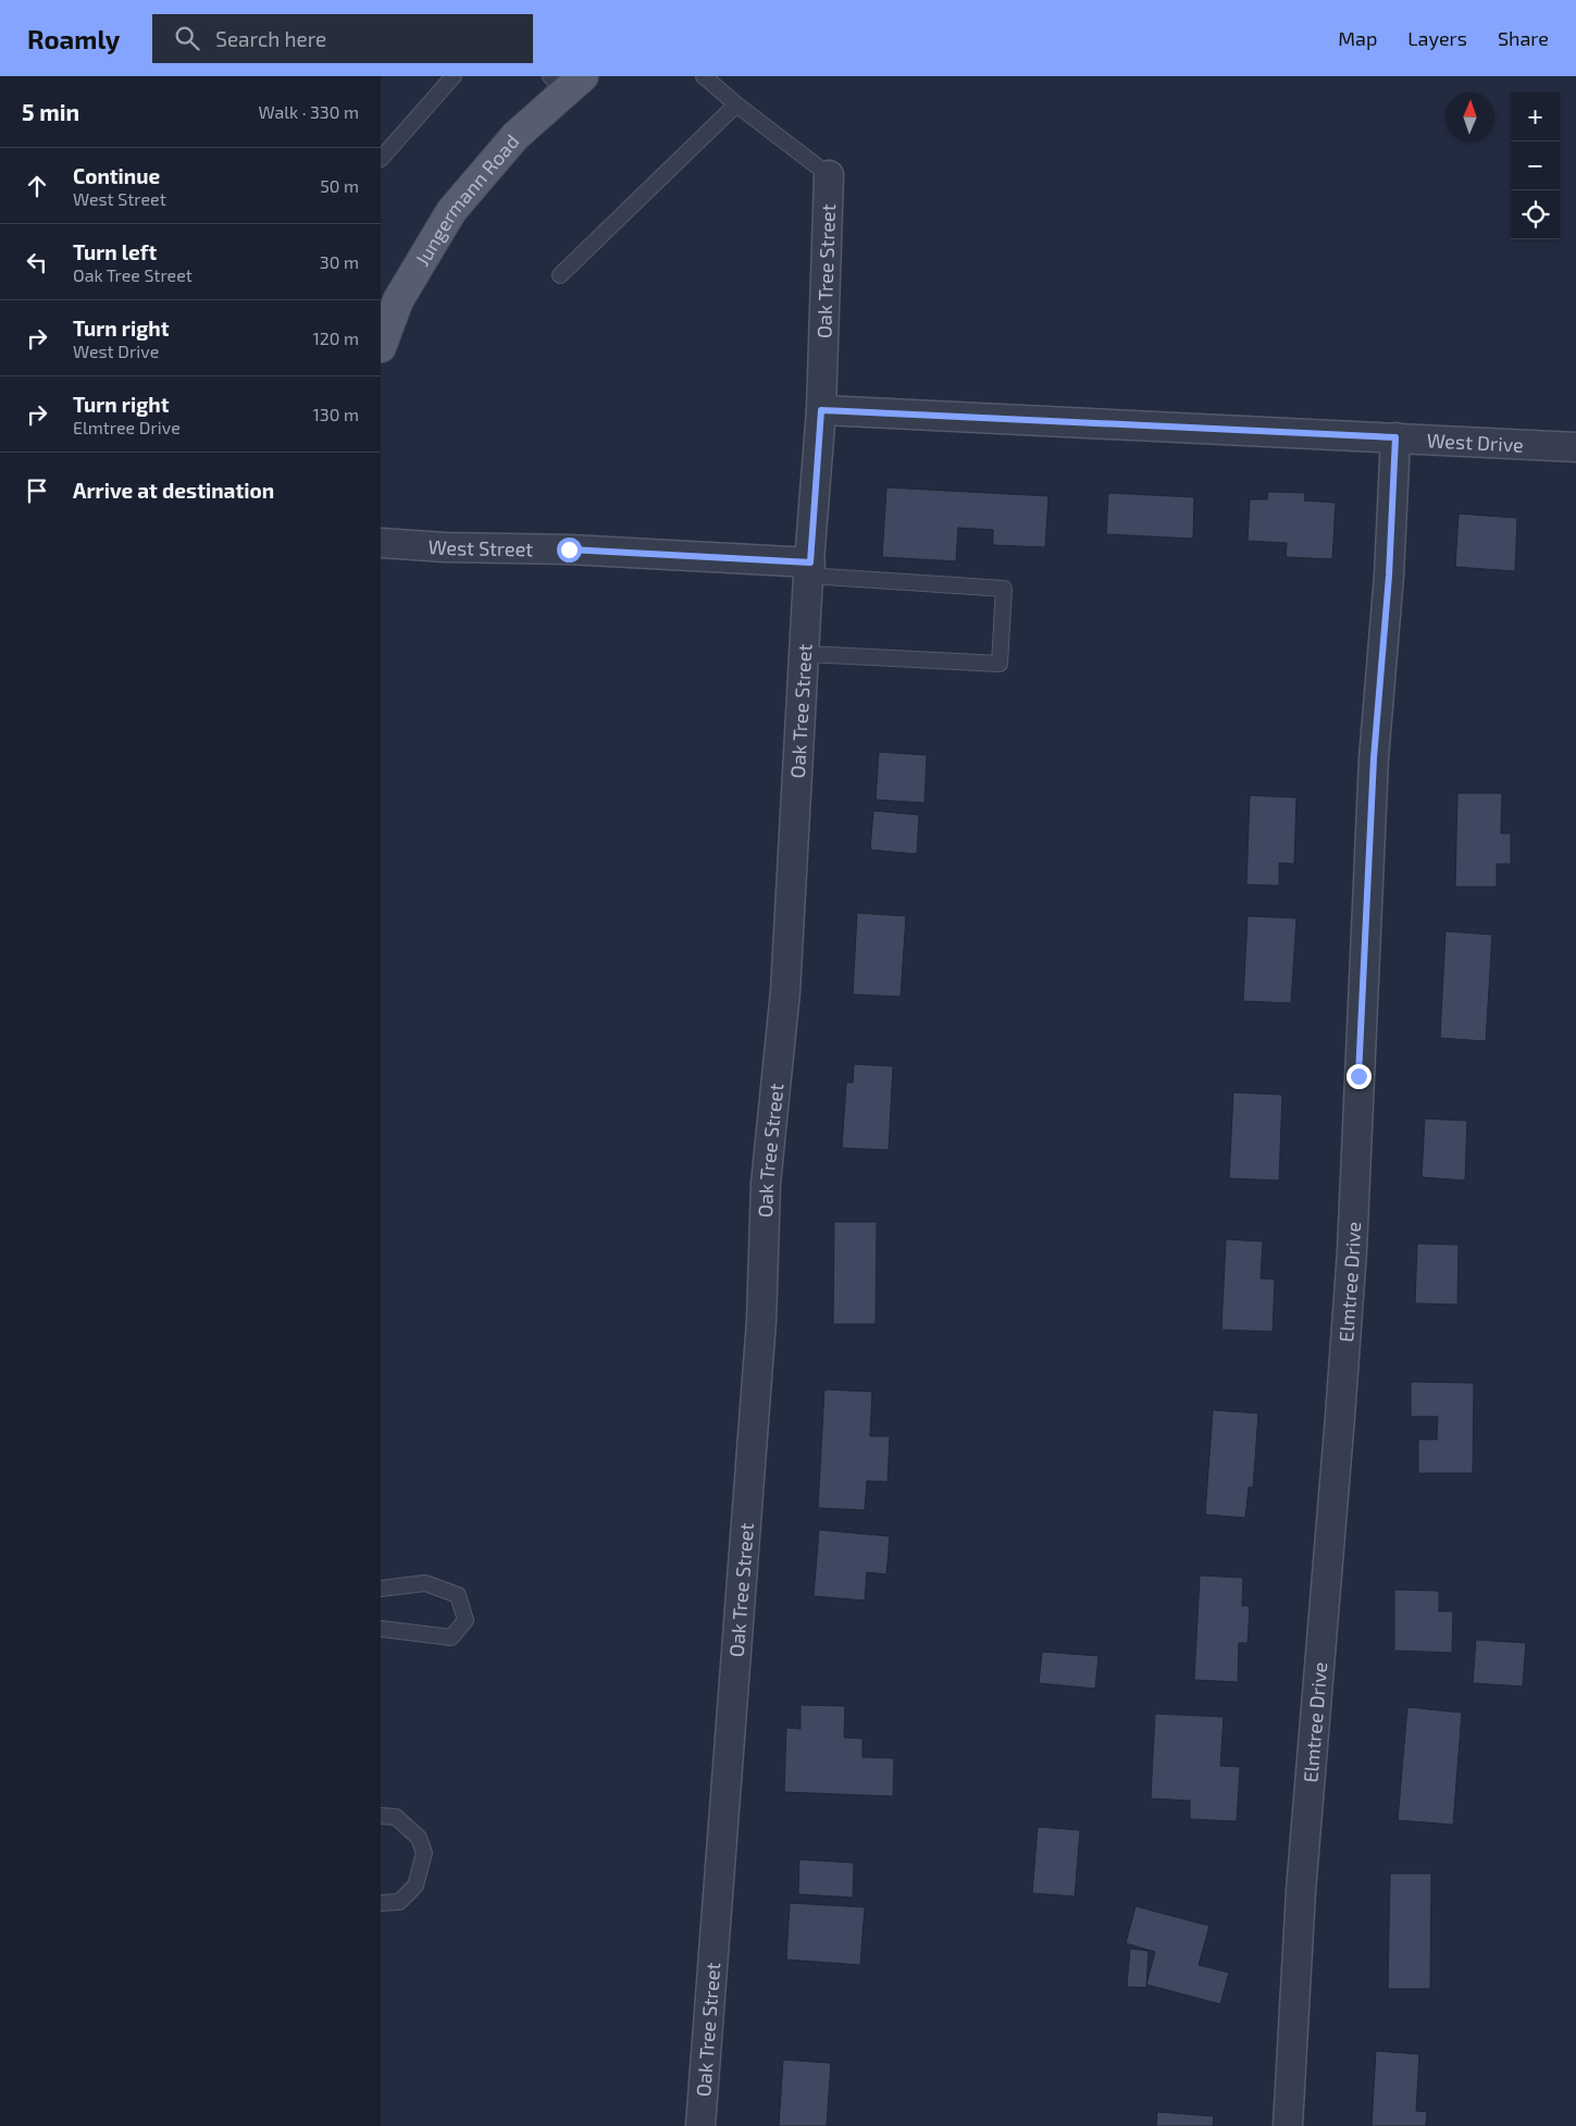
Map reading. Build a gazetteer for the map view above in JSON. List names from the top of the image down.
{
  "streets": {
    "main road": ["Jungermann Road"],
    "street": [
      "Oak Tree Street",
      "West Drive",
      "West Street",
      "Elmtree Drive"
    ]
  },
  "crossings": [
    ["Oak Tree Street", "West Drive"],
    ["Oak Tree Street", "West Street"],
    ["West Drive", "Elmtree Drive"]
  ],
  "north": "top",
  "page": {
    "header": "Roamly",
    "search": "Search here",
    "nav": ["Map", "Layers", "Share"],
    "heading": ["5 min", "Walk · 330 m"],
    "map_buttons": ["+", "−"],
    "list": [
      ["Continue", "West Street", "50 m"],
      ["Turn left", "Oak Tree Street", "30 m"],
      ["Turn right", "West Drive", "120 m"],
      ["Turn right", "Elmtree Drive", "130 m"],
      "Arrive at destination"
    ]
  }
}
